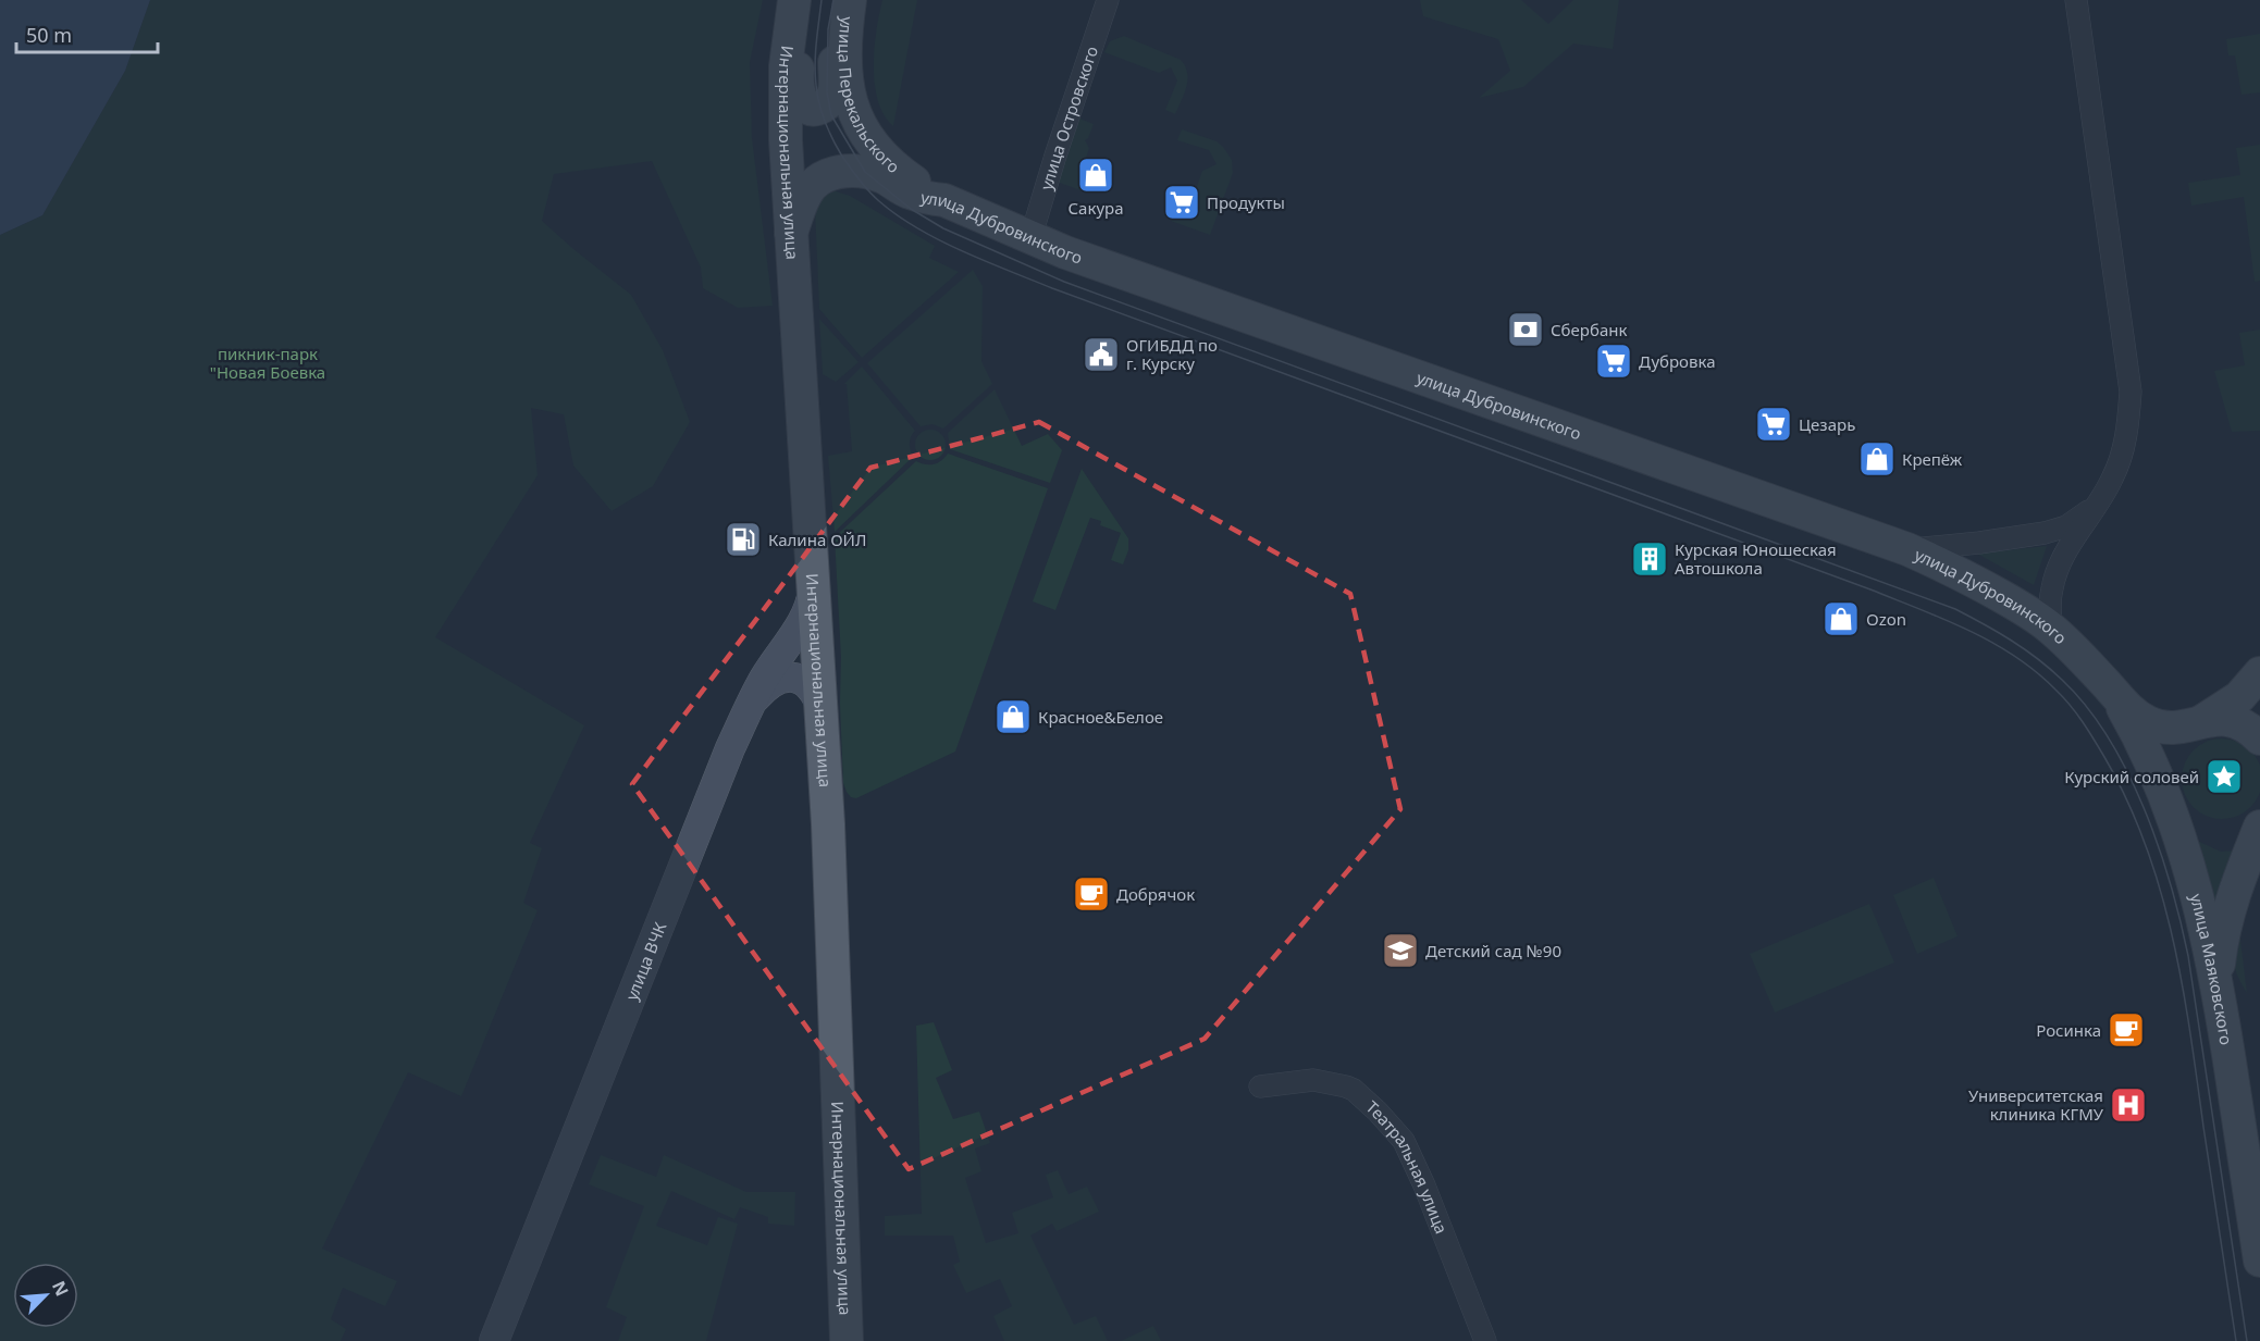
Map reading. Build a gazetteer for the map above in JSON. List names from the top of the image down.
{
  "streets": {
    "main road": [
      "улица Перекальского",
      "Интернациональная улица",
      "улица Дубровинского",
      "улица ВЧК",
      "улица Маяковского"
    ],
    "street": ["улица Островского", "Театральная улица"]
  },
  "crossings": [
    ["улица Перекальского", "улица Дубровинского"],
    ["улица Островского", "улица Дубровинского"],
    ["Интернациональная улица", "улица Дубровинского"],
    ["Интернациональная улица", "улица ВЧК"],
    ["улица Дубровинского", "улица Маяковского"]
  ],
  "parks": ["пикник-парк \"Новая Боевка"],
  "places": {
    "shop": [
      "Сакура",
      "Крепёж",
      "Ozon",
      "Красное&Белое"
    ],
    "supermarket": ["Продукты", "Дубровка", "Цезарь"],
    "bank": ["Сбербанк"],
    "public building": ["ОГИБДД по г. Курску"],
    "fuel station": ["Калина ОЙЛ"],
    "building": ["Курская Юношеская Автошкола"],
    "place": ["Курский соловей"],
    "cafe": ["Добрячок", "Росинка"],
    "school or university": ["Детский сад №90"],
    "hospital": ["Университетская клиника КГМУ"]
  },
  "scale_bar": "50 m",
  "north": "top right"
}
